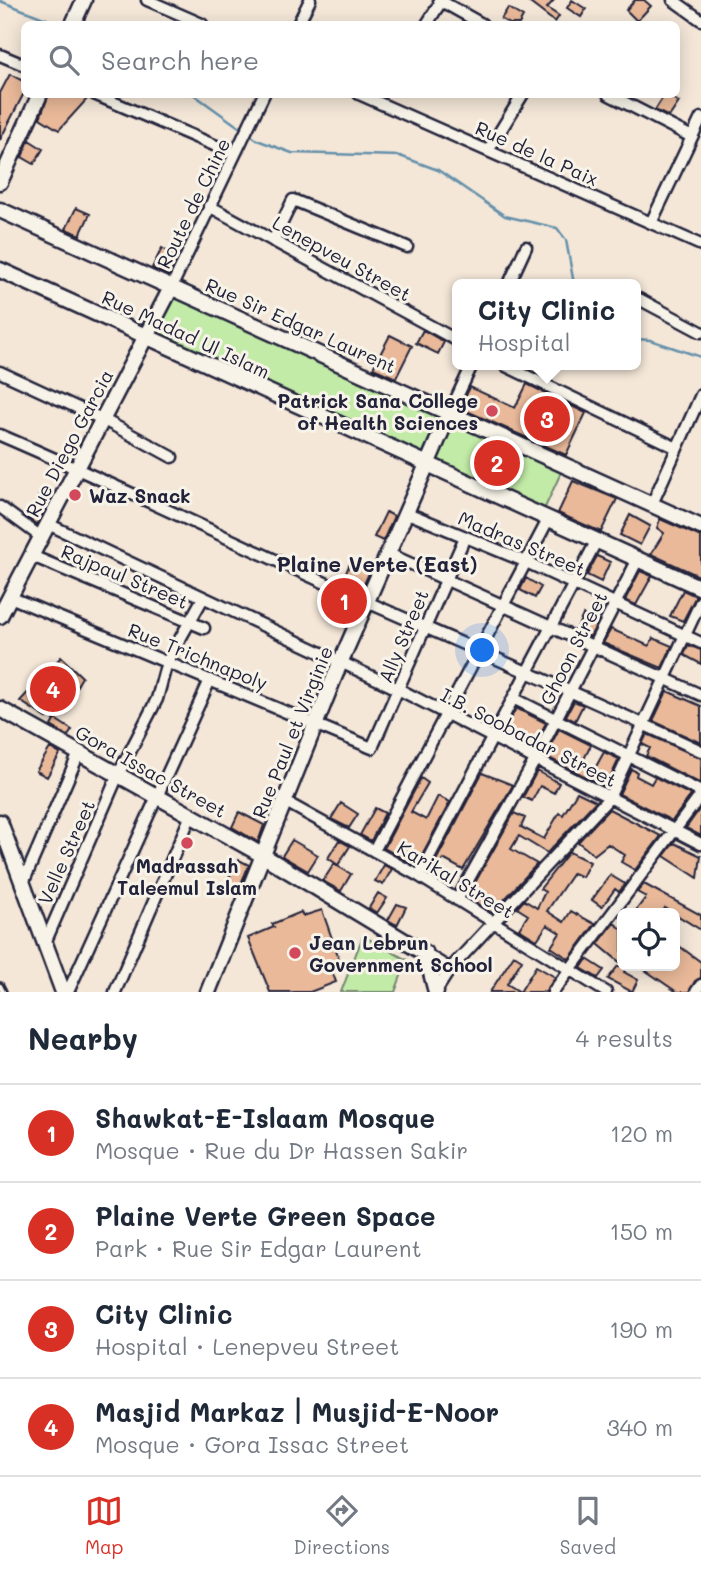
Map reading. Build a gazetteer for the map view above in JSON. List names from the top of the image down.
{
  "streets": {
    "main road": [
      "Rue Sir Edgar Laurent",
      "Rue Madad Ul Islam",
      "Rue Diego Garcia",
      "Rue Paul et Virginie",
      "Gora Issac Street"
    ],
    "street": [
      "Rue de la Paix",
      "Route de Chine",
      "Lenepveu Street",
      "Madras Street",
      "Rajpaul Street",
      "Ally Street",
      "Ghoon Street",
      "Rue Trichnapoly",
      "I.B. Soobadar Street",
      "Velle Street",
      "Karikal Street"
    ]
  },
  "crossings": [
    ["Route de Chine", "Lenepveu Street"],
    ["Route de Chine", "Rue Sir Edgar Laurent"],
    ["Route de Chine", "Rue Diego Garcia"],
    ["Rue Sir Edgar Laurent", "Rue Diego Garcia"],
    ["Rue Sir Edgar Laurent", "Rue Paul et Virginie"],
    ["Rue Madad Ul Islam", "Rue Diego Garcia"],
    ["Rue Madad Ul Islam", "Ghoon Street"],
    ["Rue Madad Ul Islam", "Rue Paul et Virginie"],
    ["Rue Diego Garcia", "Rajpaul Street"],
    ["Rue Diego Garcia", "Rue Trichnapoly"],
    ["Rue Diego Garcia", "I.B. Soobadar Street"],
    ["Madras Street", "Ally Street"],
    ["Madras Street", "Ghoon Street"],
    ["Madras Street", "Rue Paul et Virginie"],
    ["Rajpaul Street", "Velle Street"],
    ["Ally Street", "Rue Trichnapoly"],
    ["Ally Street", "I.B. Soobadar Street"],
    ["Ghoon Street", "I.B. Soobadar Street"],
    ["Ghoon Street", "Karikal Street"],
    ["Rue Trichnapoly", "Rue Paul et Virginie"],
    ["Rue Trichnapoly", "Velle Street"],
    ["Rue Paul et Virginie", "I.B. Soobadar Street"],
    ["Rue Paul et Virginie", "Gora Issac Street"],
    ["Rue Paul et Virginie", "Karikal Street"],
    ["I.B. Soobadar Street", "Velle Street"],
    ["Gora Issac Street", "Velle Street"]
  ],
  "districts": ["Plaine Verte (East)"],
  "places": [
    "Patrick Sana College of Health Sciences",
    "Waz Snack",
    "Madrassah Taleemul Islam",
    "Jean Lebrun Government School"
  ],
  "page": {
    "search": "Search here",
    "popup": ["City Clinic", "Hospital"],
    "pins": [
      "3",
      "2",
      "1",
      "4"
    ],
    "heading": ["Nearby", "4 results"],
    "list": [
      {
        "mark": "1",
        "name": "Shawkat-E-Islaam Mosque",
        "note": "Mosque · Rue du Dr Hassen Sakir",
        "value": "120 m"
      },
      {
        "mark": "2",
        "name": "Plaine Verte Green Space",
        "note": "Park · Rue Sir Edgar Laurent",
        "value": "150 m"
      },
      {
        "mark": "3",
        "name": "City Clinic",
        "note": "Hospital · Lenepveu Street",
        "value": "190 m"
      },
      {
        "mark": "4",
        "name": "Masjid Markaz | Musjid-E-Noor",
        "note": "Mosque · Gora Issac Street",
        "value": "340 m"
      }
    ],
    "nav": ["Map", "Directions", "Saved"]
  }
}
